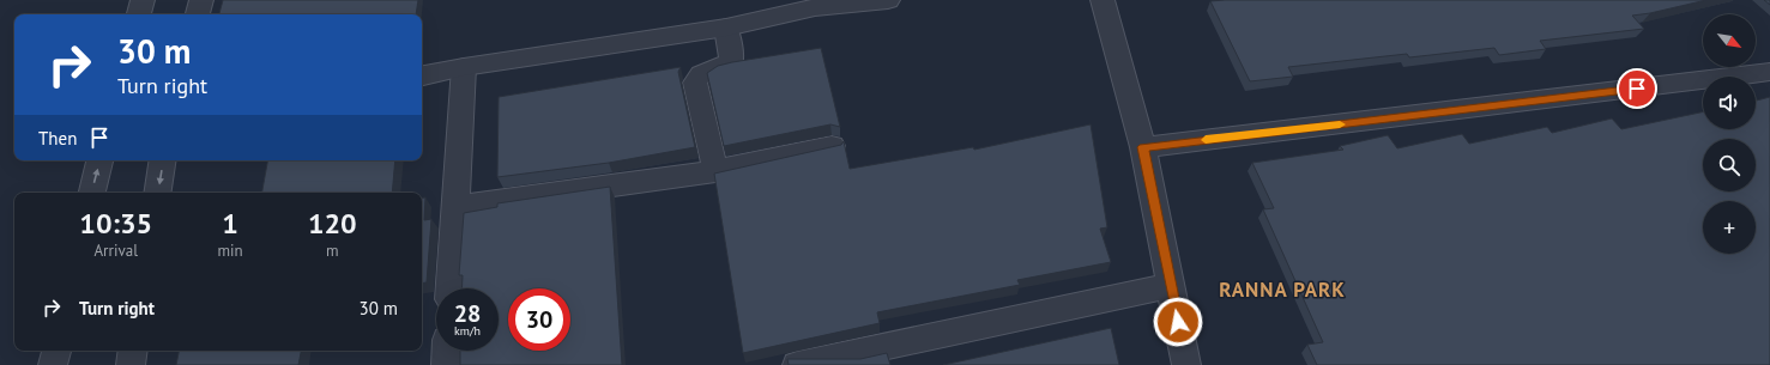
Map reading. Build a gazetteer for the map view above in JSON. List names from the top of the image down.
{
  "districts": ["RANNA PARK"],
  "north": "bottom right",
  "page": {
    "map_buttons": "+",
    "turn": ["30 m", "Turn right"],
    "then": "Then",
    "eta": [
      "10:35",
      "Arrival",
      "1",
      "min",
      "120",
      "m"
    ],
    "list": [
      {
        "name": "Turn right",
        "value": "30 m"
      }
    ],
    "speed": "28 km/h",
    "limit": "30"
  }
}
